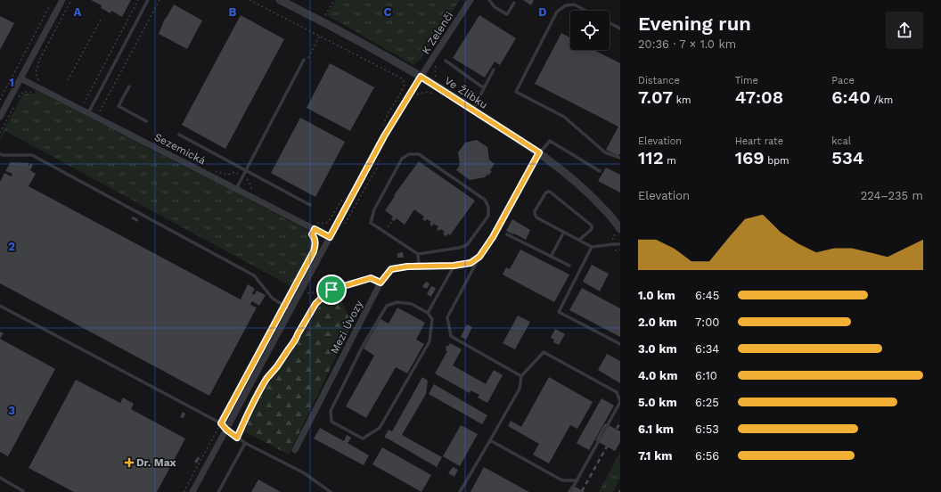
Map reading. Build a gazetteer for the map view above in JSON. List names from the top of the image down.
{
  "streets": {
    "street": [
      "K Zelenči",
      "Ve Žlíbku",
      "Sezemická",
      "Mezi Úvozy"
    ]
  },
  "crossings": [
    ["K Zelenči", "Ve Žlíbku"],
    ["K Zelenči", "Sezemická"]
  ],
  "places": {
    "health": ["Dr. Max"]
  },
  "page": {
    "heading": ["Evening run", "20:36 · 7 × 1.0 km"],
    "stats": [
      ["Distance", "7.07 km"],
      ["Time", "47:08"],
      ["Pace", "6:40 /km"],
      ["Elevation", "112 m"],
      ["Heart rate", "169 bpm"],
      ["kcal", "534"]
    ],
    "chart": ["Elevation", "224–235 m"],
    "list": [
      {
        "name": "1.0 km",
        "note": "6:45"
      },
      {
        "name": "2.0 km",
        "note": "7:00"
      },
      {
        "name": "3.0 km",
        "note": "6:34"
      },
      {
        "name": "4.0 km",
        "note": "6:10"
      },
      {
        "name": "5.0 km",
        "note": "6:25"
      },
      {
        "name": "6.1 km",
        "note": "6:53"
      },
      {
        "name": "7.1 km",
        "note": "6:56"
      }
    ]
  },
  "grid": {
    "columns": [
      "A",
      "B",
      "C",
      "D"
    ],
    "rows": ["1", "2", "3"]
  }
}
